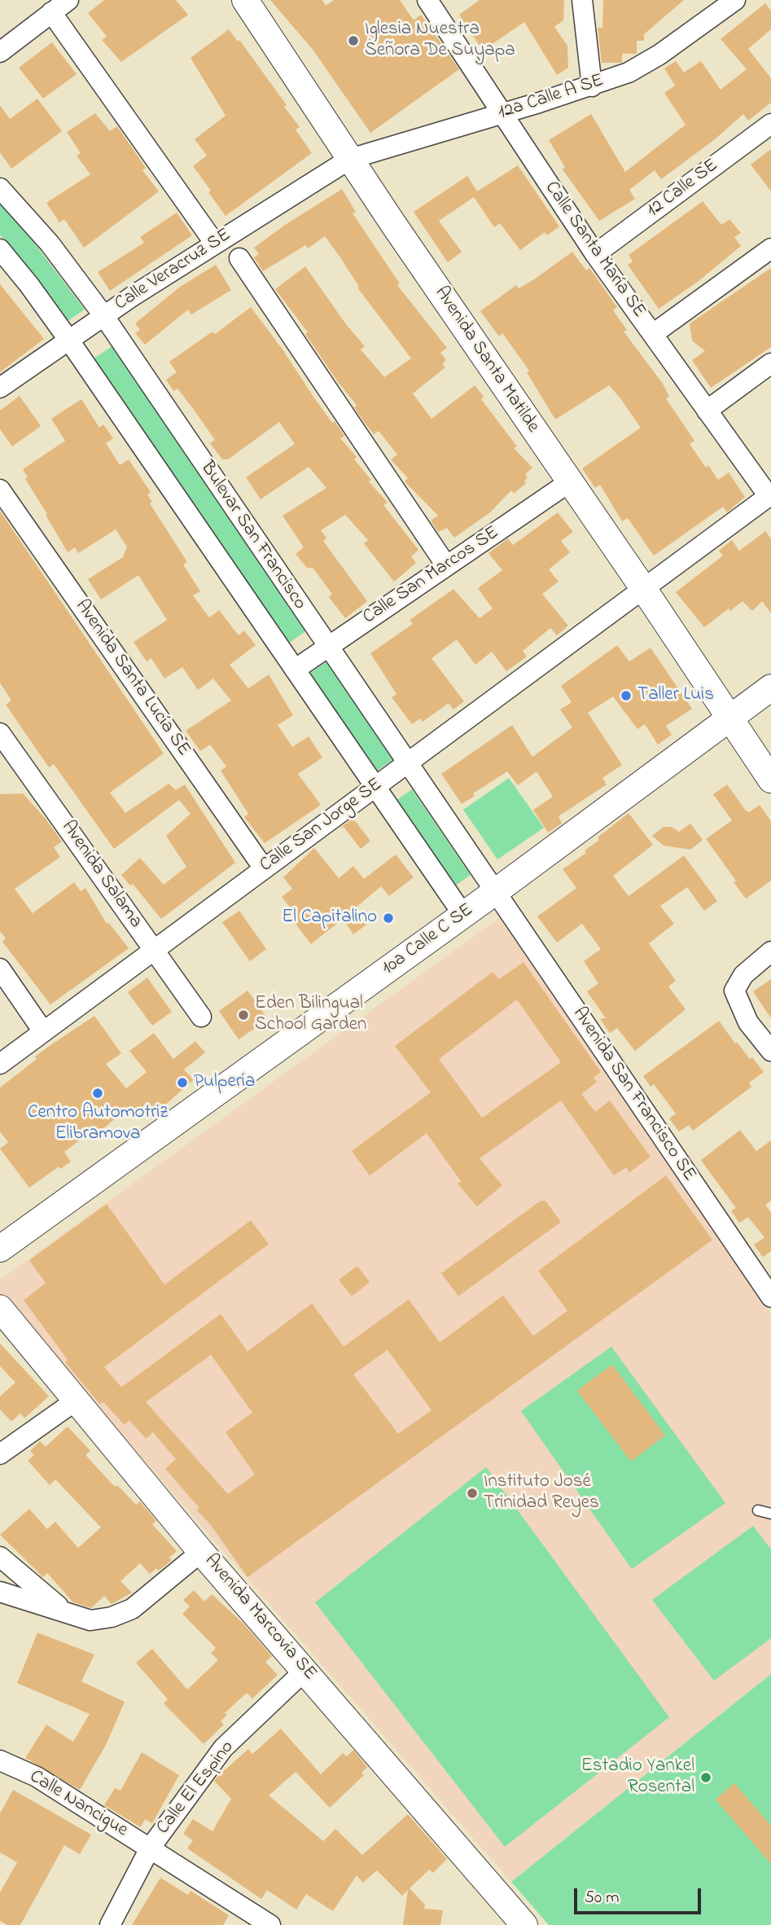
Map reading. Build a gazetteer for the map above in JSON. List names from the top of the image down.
{
  "streets": {
    "street": [
      "12a Calle A SE",
      "12 Calle SE",
      "Calle Santa María SE",
      "Calle Veracruz SE",
      "Avenida Santa Matilde",
      "Bulevar San Francisco",
      "Calle San Marcos SE",
      "Avenida Santa Lucía SE",
      "Calle San Jorge SE",
      "Avenida Salama",
      "10a Calle C SE",
      "Avenida San Francisco SE",
      "Avenida Marcovia SE",
      "Calle El Espino",
      "Calle Nancigue"
    ]
  },
  "crossings": [
    ["12a Calle A SE", "Calle Santa María SE"],
    ["12a Calle A SE", "Calle Veracruz SE"],
    ["12a Calle A SE", "Avenida Santa Matilde"],
    ["12 Calle SE", "Calle Santa María SE"],
    ["Calle Santa María SE", "Calle San Jorge SE"],
    ["Calle Veracruz SE", "Avenida Santa Matilde"],
    ["Calle Veracruz SE", "Bulevar San Francisco"],
    ["Avenida Santa Matilde", "Calle San Marcos SE"],
    ["Avenida Santa Matilde", "Calle San Jorge SE"],
    ["Avenida Santa Matilde", "10a Calle C SE"],
    ["Bulevar San Francisco", "Calle San Marcos SE"],
    ["Bulevar San Francisco", "Calle San Jorge SE"],
    ["Bulevar San Francisco", "10a Calle C SE"],
    ["Bulevar San Francisco", "Avenida San Francisco SE"],
    ["Avenida Santa Lucía SE", "Calle San Jorge SE"],
    ["Calle San Jorge SE", "Avenida Salama"],
    ["10a Calle C SE", "Avenida San Francisco SE"],
    ["Avenida Marcovia SE", "Calle El Espino"],
    ["Calle El Espino", "Calle Nancigue"]
  ],
  "places": [
    "Iglesia Nuestra Señora De Suyapa",
    "Taller Luis",
    "El Capitalino",
    "Eden Bilingual School Garden",
    "Pulpería",
    "Centro Automotriz Elibramova",
    "Instituto José Trinidad Reyes",
    "Estadio Yankel Rosental"
  ],
  "scale_bar": "50 m"
}
